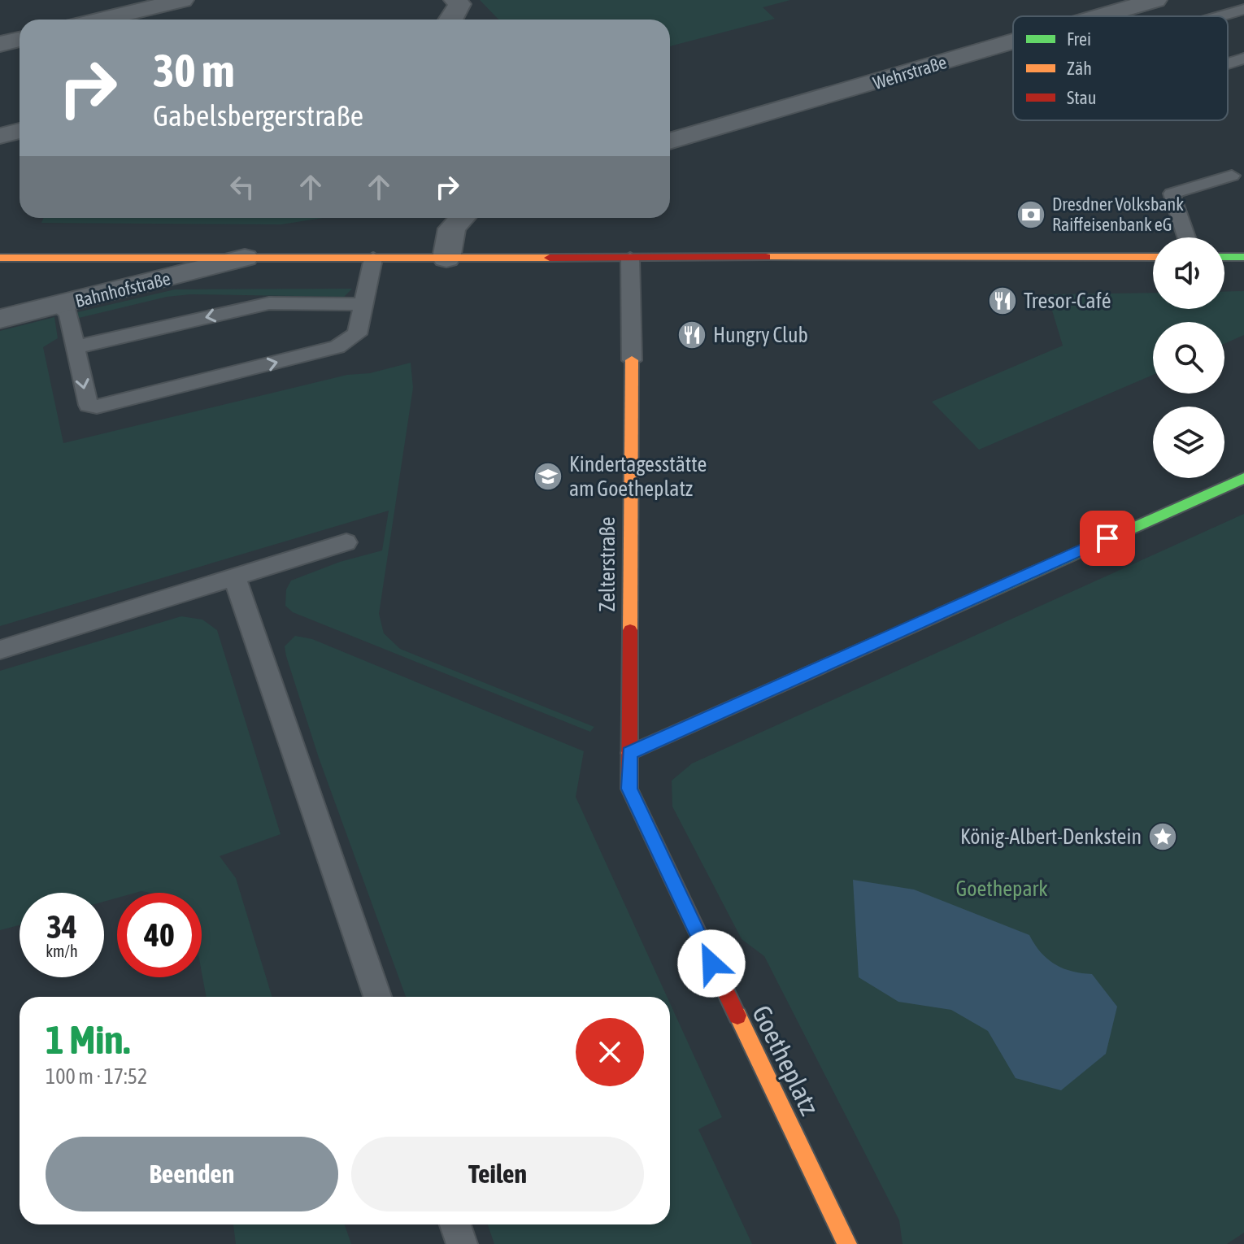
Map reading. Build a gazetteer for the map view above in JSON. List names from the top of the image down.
{
  "streets": {
    "street": [
      "Wehrstraße",
      "Bahnhofstraße",
      "Zelterstraße",
      "Goetheplatz"
    ]
  },
  "crossings": [
    ["Zelterstraße", "Goetheplatz"]
  ],
  "parks": ["Goethepark"],
  "places": {
    "bank": ["Dresdner Volksbank Raiffeisenbank eG"],
    "restaurant": ["Tresor-Café", "Hungry Club"],
    "school or university": ["Kindertagesstätte am Goetheplatz"],
    "place": ["König-Albert-Denkstein"]
  },
  "legend": ["Frei", "Zäh", "Stau"],
  "page": {
    "turn": ["30 m", "Gabelsbergerstraße"],
    "speed": "34 km/h",
    "limit": "40",
    "heading": ["1 Min.", "100 m · 17:52"],
    "buttons": ["Beenden", "Teilen"]
  }
}
